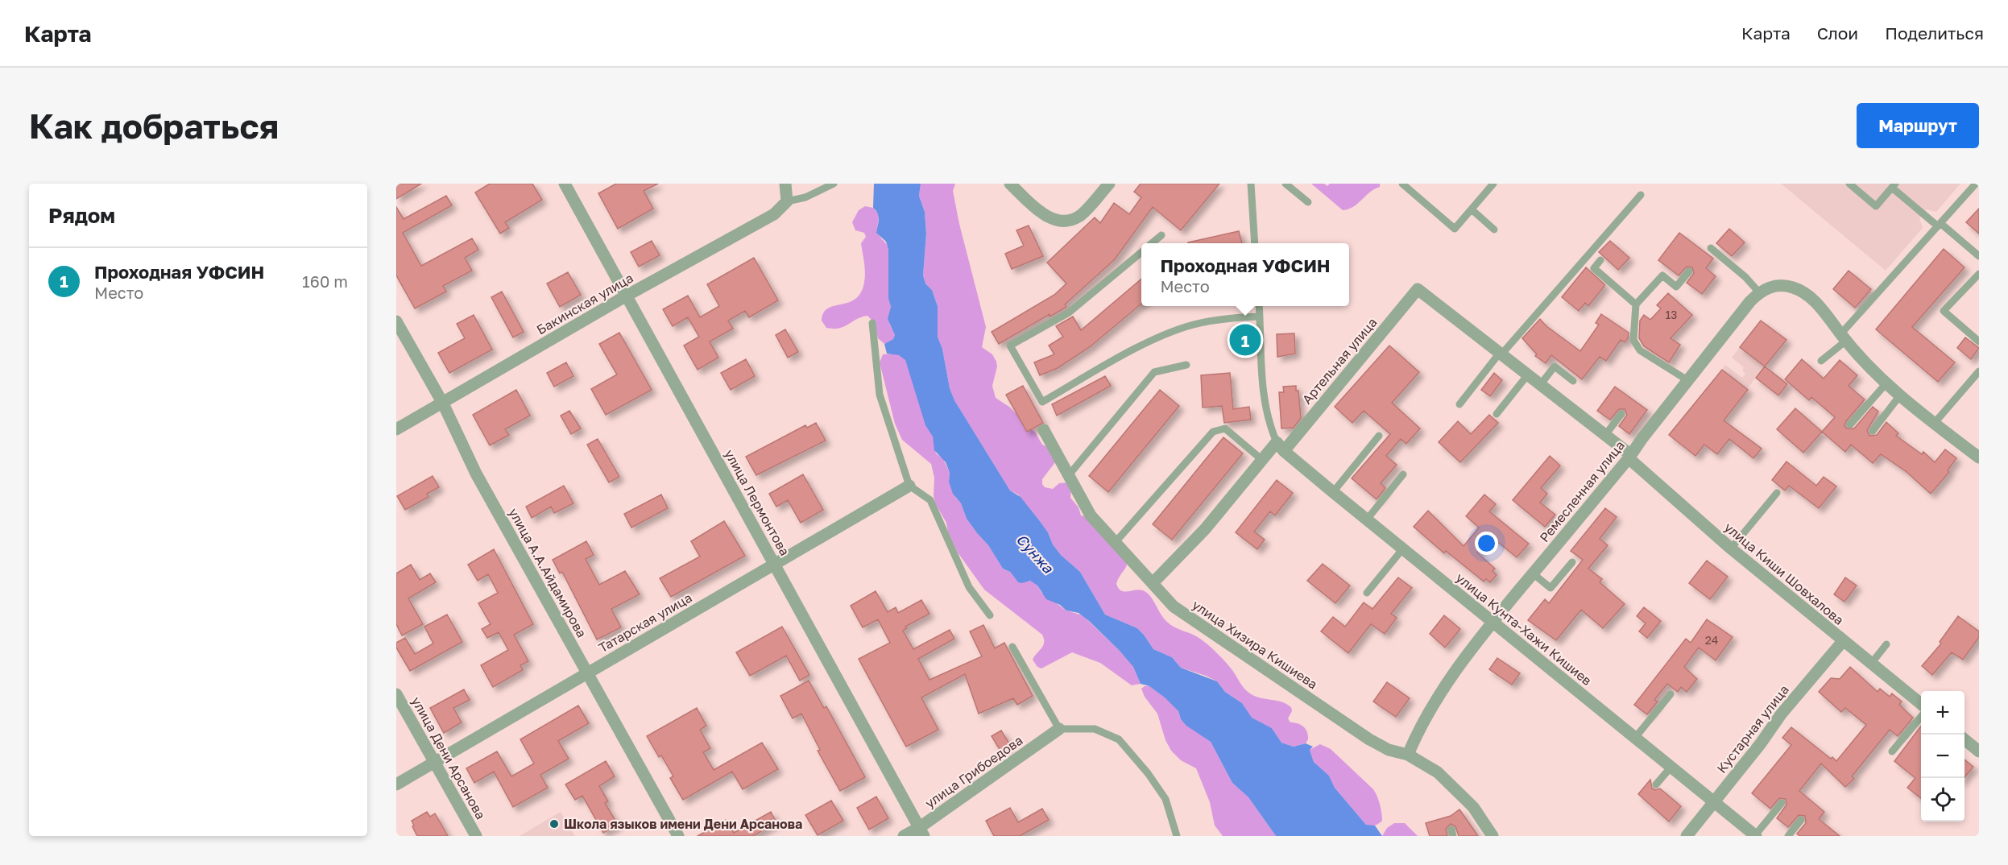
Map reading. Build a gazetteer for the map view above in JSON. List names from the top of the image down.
{
  "streets": {
    "street": [
      "Бакинская улица",
      "Артельная улица",
      "Ремесленная улица",
      "улица Лермонтова",
      "улица А.А.Айдамирова",
      "улица Киши Шовхалова",
      "Татарская улица",
      "улица Кунта-Хажи Кишиев",
      "улица Хизира Кишиева",
      "Кустарная улица",
      "улица Дени Арсанова",
      "улица Грибоедова"
    ]
  },
  "crossings": [
    ["Бакинская улица", "улица Лермонтова"],
    ["Бакинская улица", "улица А.А.Айдамирова"],
    ["Артельная улица", "улица Киши Шовхалова"],
    ["Артельная улица", "улица Кунта-Хажи Кишиев"],
    ["Артельная улица", "улица Хизира Кишиева"],
    ["Ремесленная улица", "улица Киши Шовхалова"],
    ["Ремесленная улица", "улица Кунта-Хажи Кишиев"],
    ["Ремесленная улица", "улица Хизира Кишиева"],
    ["улица Лермонтова", "Татарская улица"],
    ["улица Лермонтова", "улица Грибоедова"],
    ["улица А.А.Айдамирова", "Татарская улица"],
    ["улица Киши Шовхалова", "Кустарная улица"],
    ["Татарская улица", "улица Дени Арсанова"],
    ["улица Кунта-Хажи Кишиев", "Кустарная улица"]
  ],
  "water": ["Сунжа"],
  "places": ["Школа языков имени Дени Арсанова"],
  "house_numbers": ["13", "24"],
  "page": {
    "header": "Карта",
    "nav": ["Карта", "Слои", "Поделиться"],
    "buttons": "Маршрут",
    "title": "Как добраться",
    "heading": "Рядом",
    "popup": ["Проходная УФСИН", "Место"],
    "list": [
      {
        "mark": "1",
        "name": "Проходная УФСИН",
        "note": "Место",
        "value": "160 m"
      }
    ],
    "pins": "1",
    "map_buttons": ["+", "−"]
  }
}
